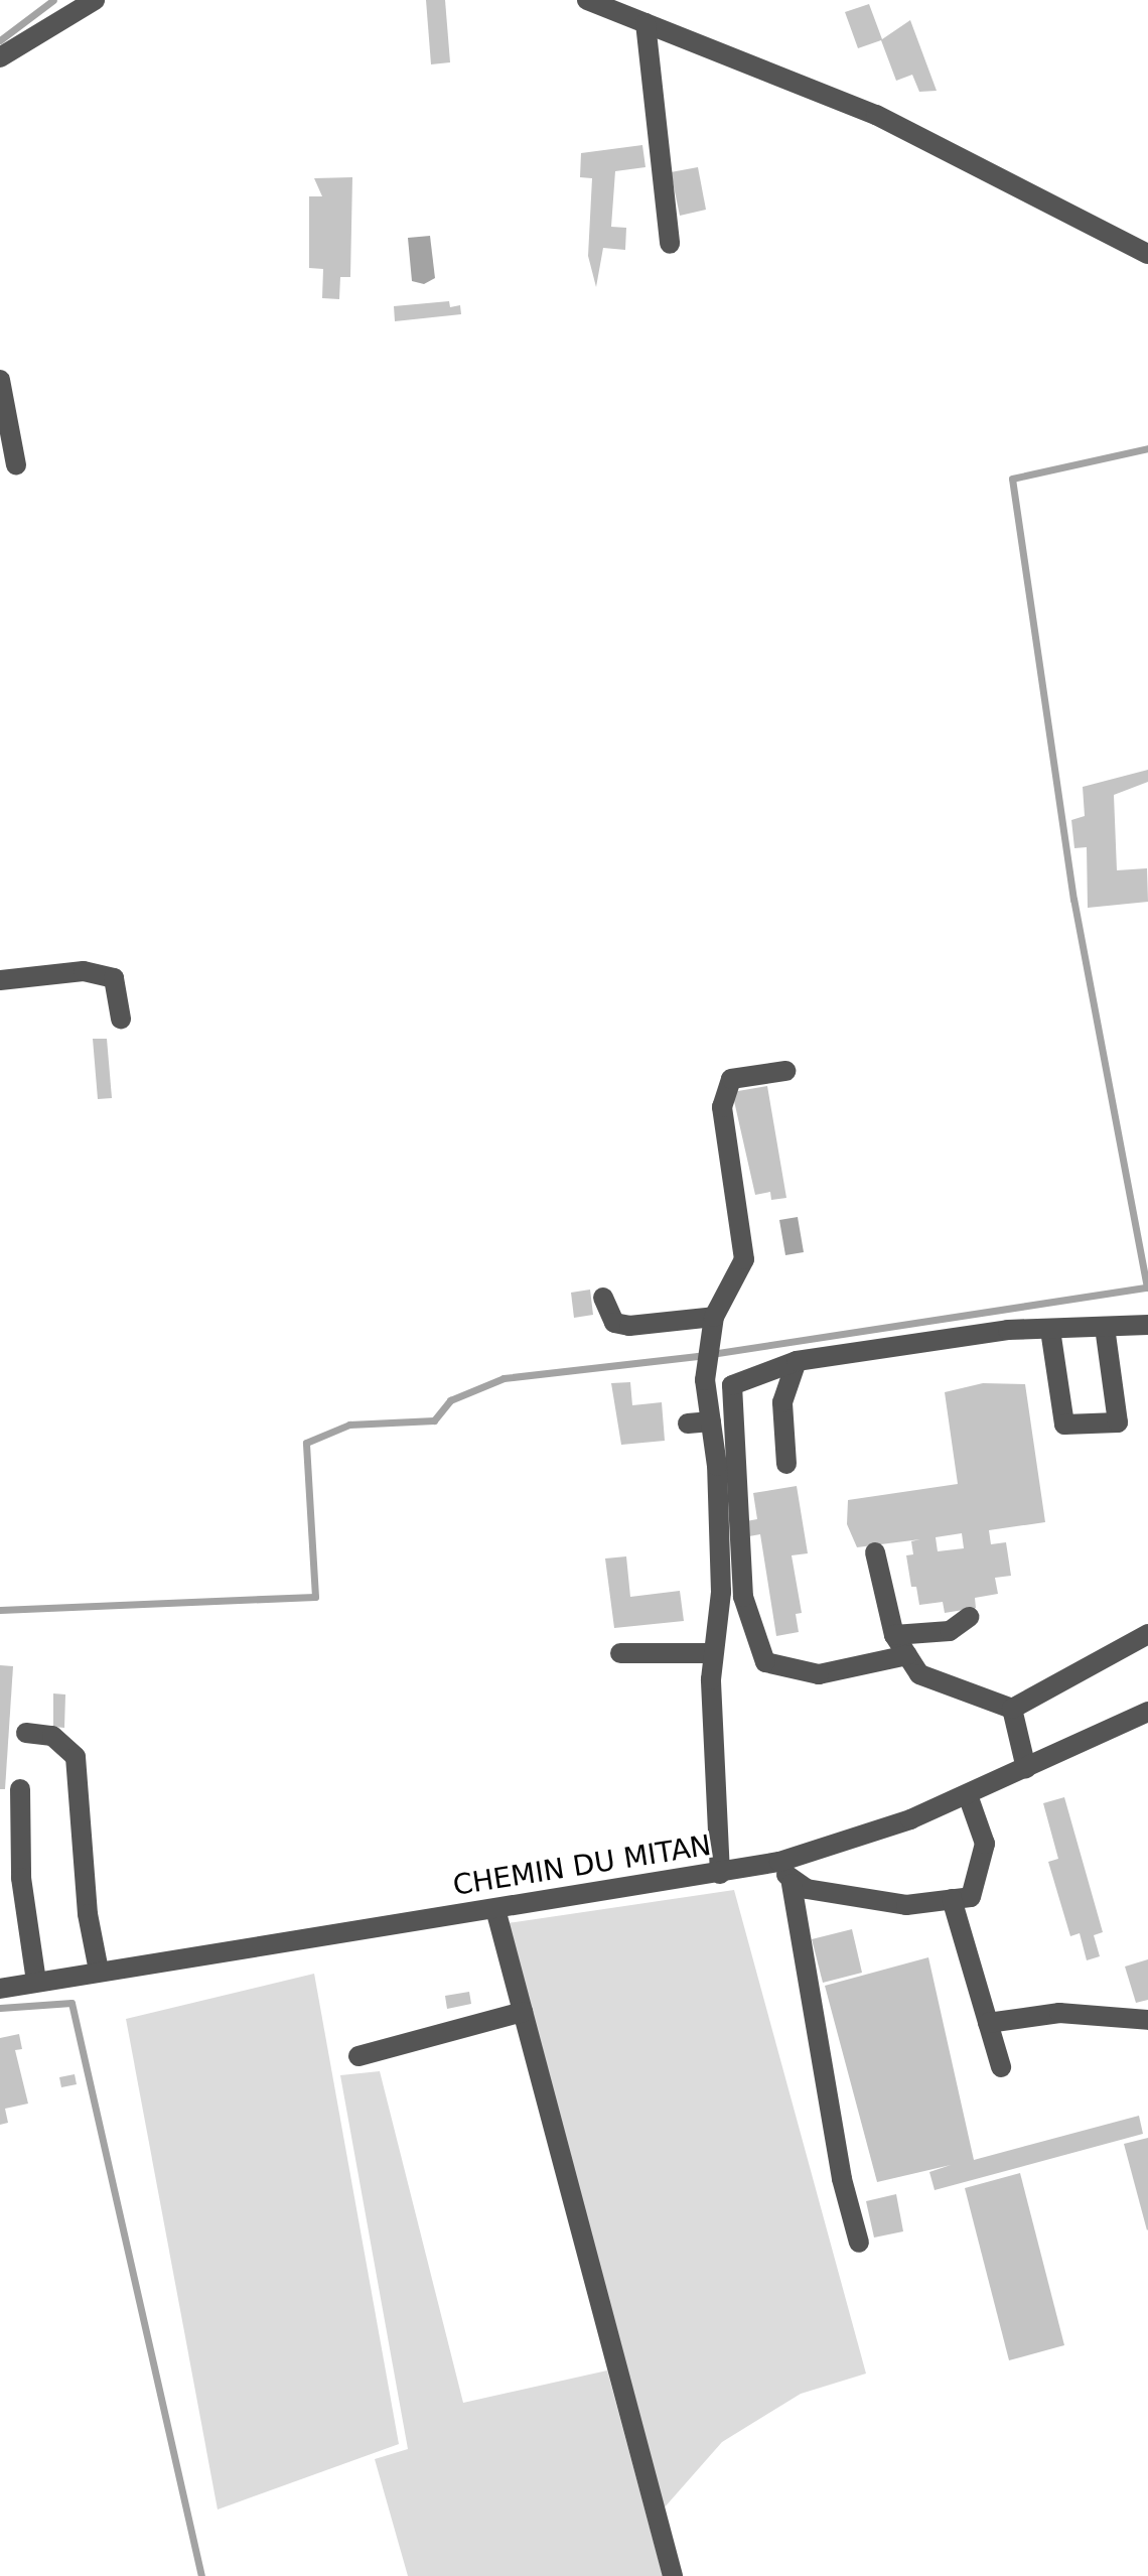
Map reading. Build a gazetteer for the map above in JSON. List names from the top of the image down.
{
  "streets": {
    "street": ["CHEMIN DU MITAN"]
  }
}
